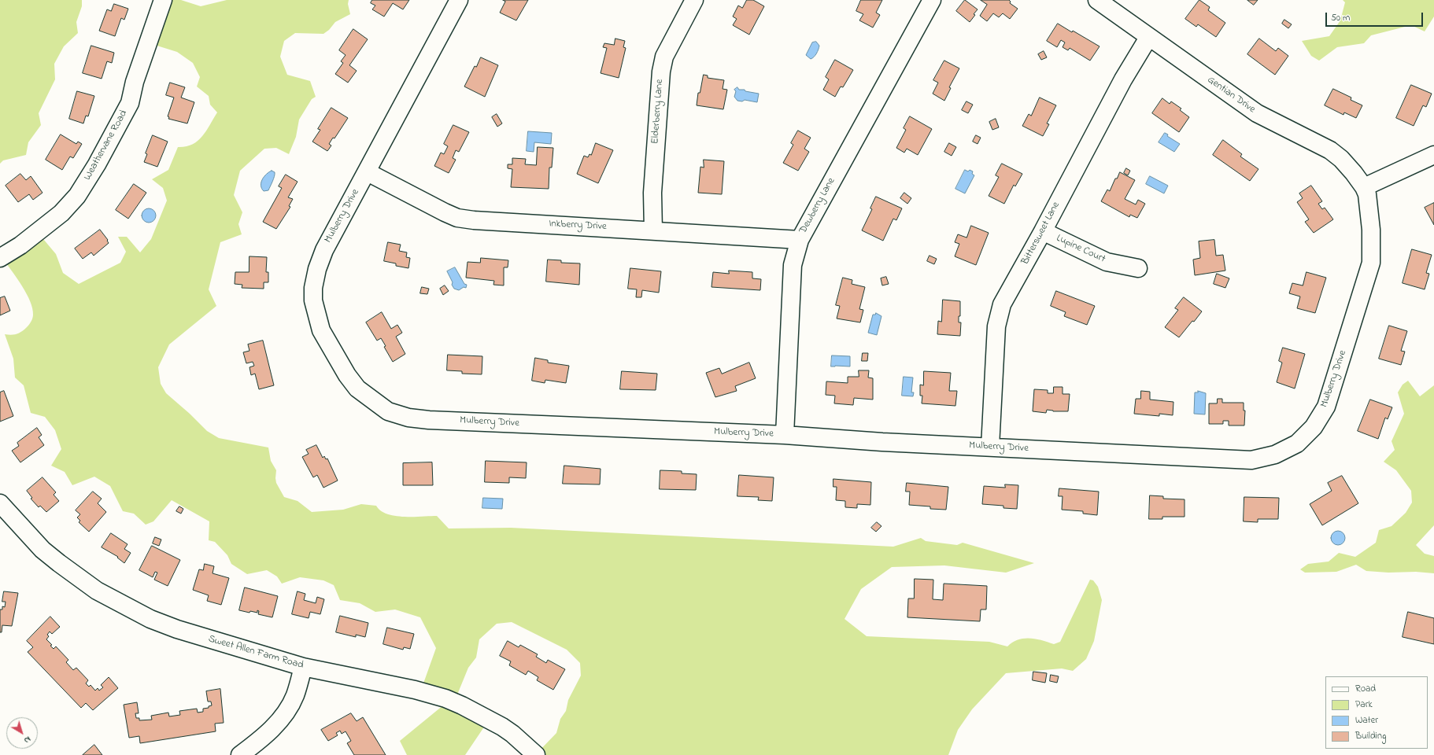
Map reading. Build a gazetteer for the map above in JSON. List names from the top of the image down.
{
  "streets": {
    "street": [
      "Gentian Drive",
      "Elderberry Lane",
      "Weathervane Road",
      "Dewberry Lane",
      "Mulberry Drive",
      "Inkberry Drive",
      "Bittersweet Lane",
      "Lupine Court",
      "Sweet Allen Farm Road"
    ]
  },
  "crossings": [
    ["Gentian Drive", "Mulberry Drive"],
    ["Gentian Drive", "Bittersweet Lane"],
    ["Elderberry Lane", "Inkberry Drive"],
    ["Dewberry Lane", "Mulberry Drive"],
    ["Dewberry Lane", "Inkberry Drive"],
    ["Mulberry Drive", "Inkberry Drive"],
    ["Mulberry Drive", "Bittersweet Lane"],
    ["Bittersweet Lane", "Lupine Court"]
  ],
  "legend": [
    "Road",
    "Park",
    "Water",
    "Building"
  ],
  "scale_bar": "50 m",
  "north": "bottom right"
}
